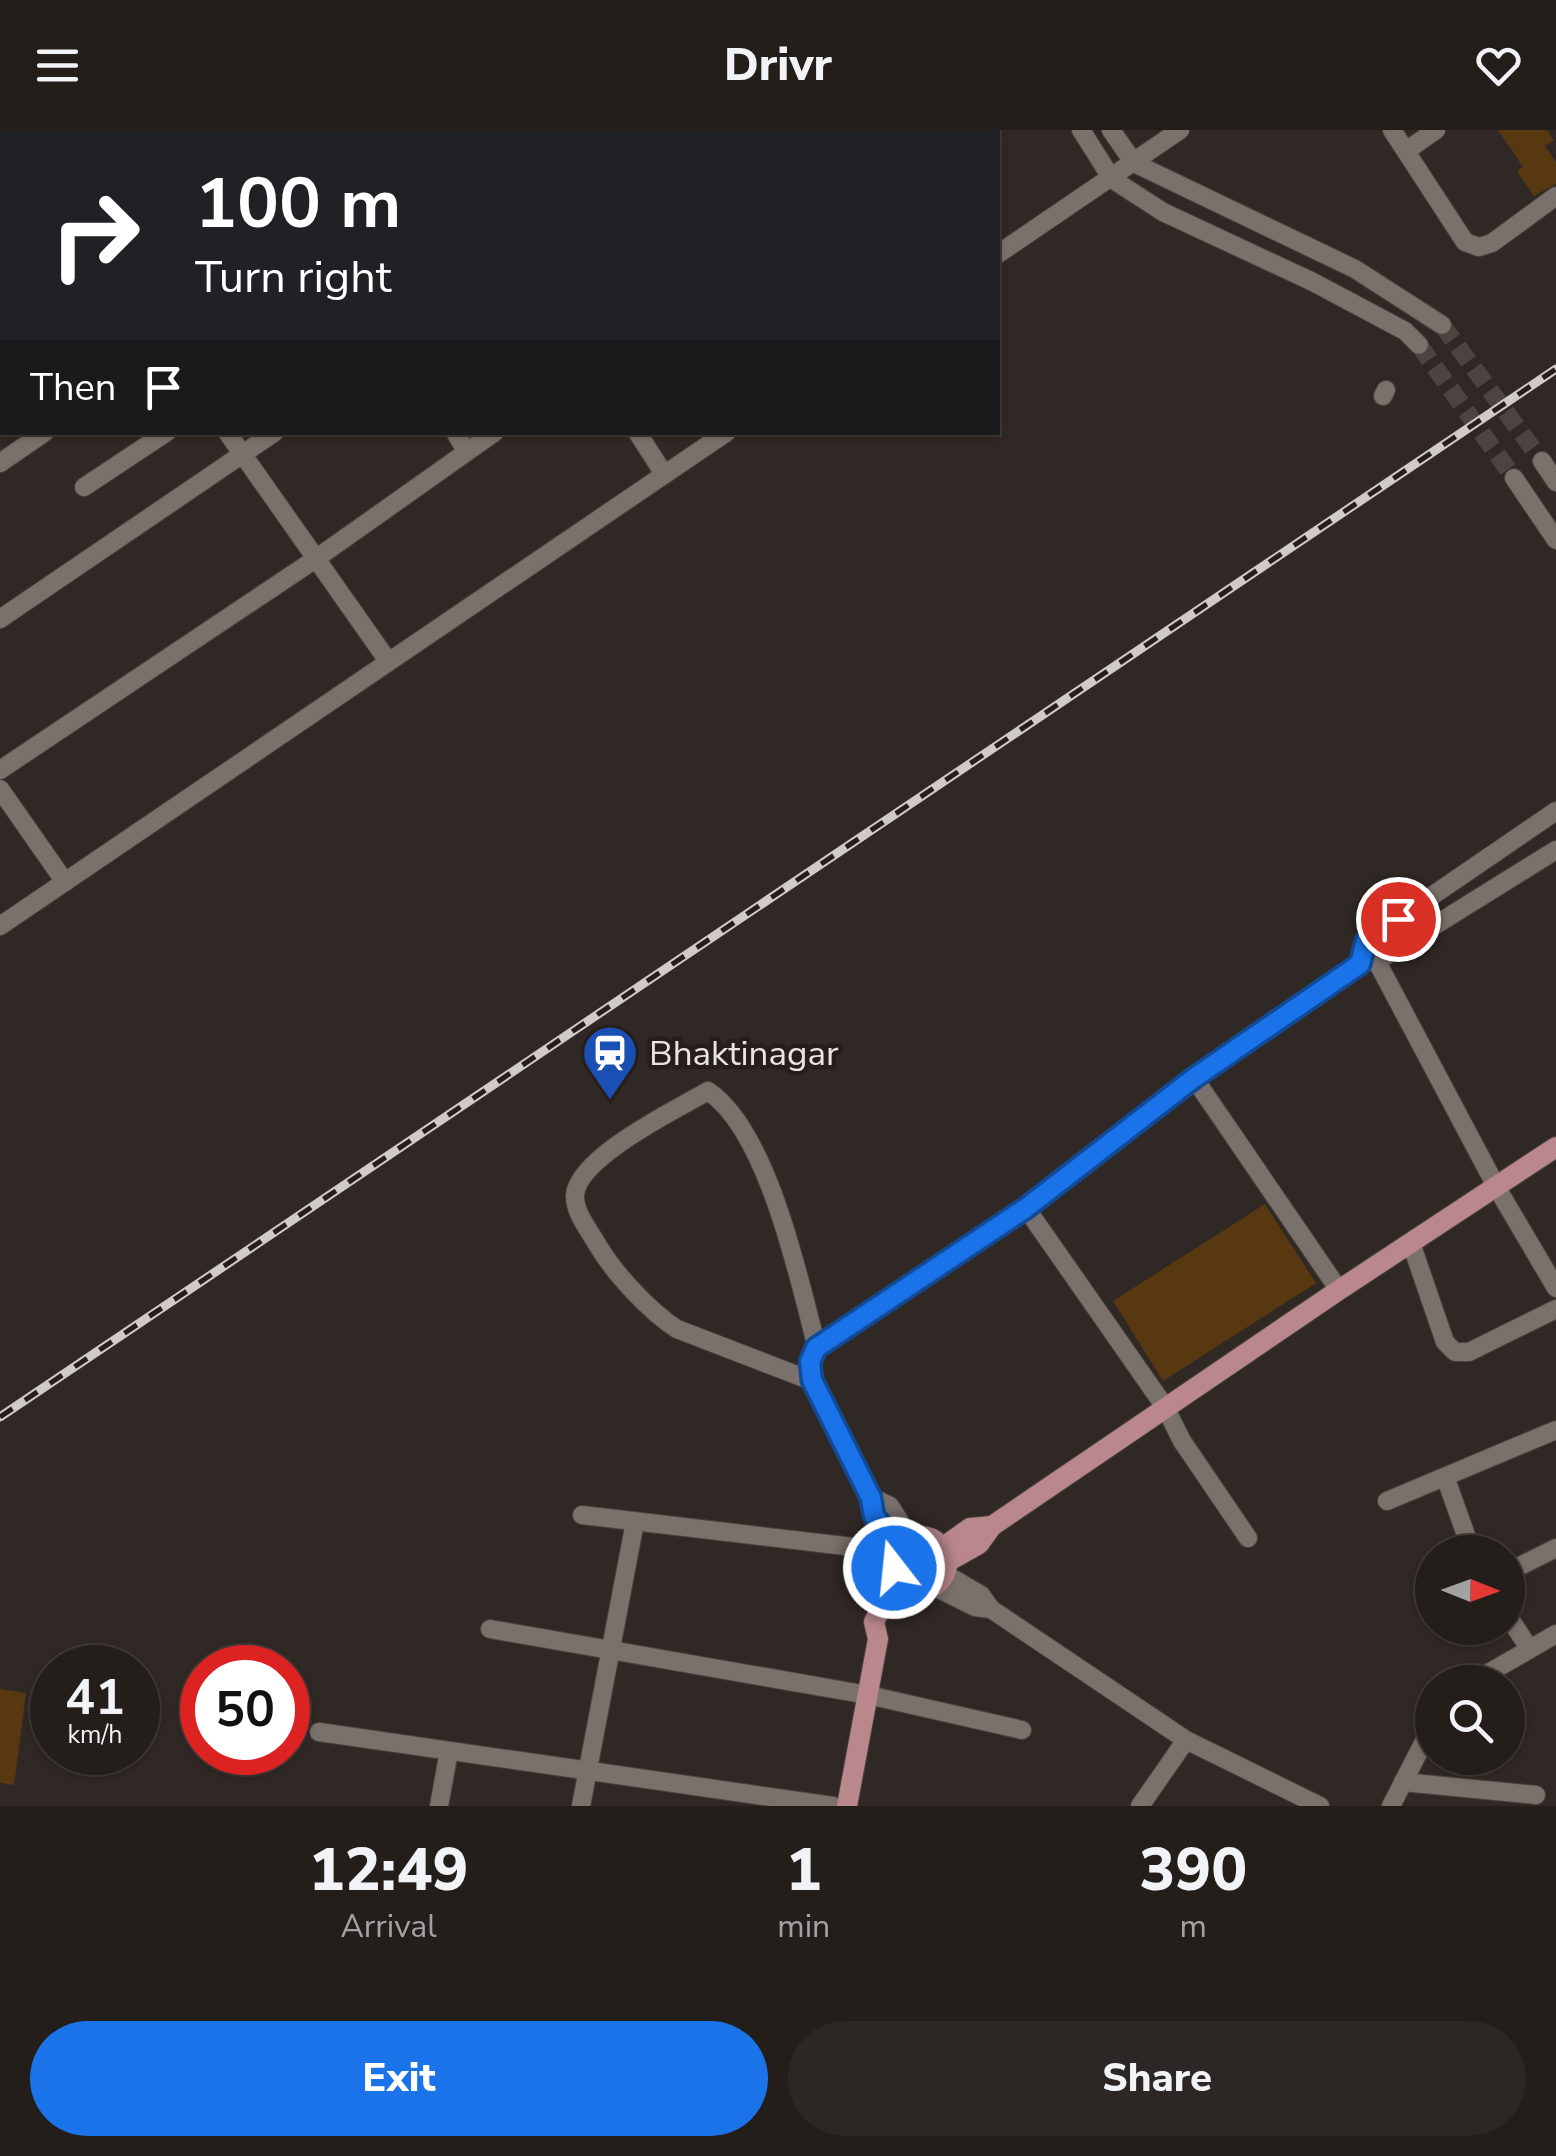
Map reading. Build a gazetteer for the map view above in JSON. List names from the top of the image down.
{
  "places": {
    "station": ["Bhaktinagar"]
  },
  "north": "right",
  "page": {
    "header": "Drivr",
    "turn": ["100 m", "Turn right"],
    "then": "Then",
    "speed": "41 km/h",
    "limit": "50",
    "eta": [
      "12:49",
      "Arrival",
      "1",
      "min",
      "390",
      "m"
    ],
    "buttons": ["Exit", "Share"]
  }
}
